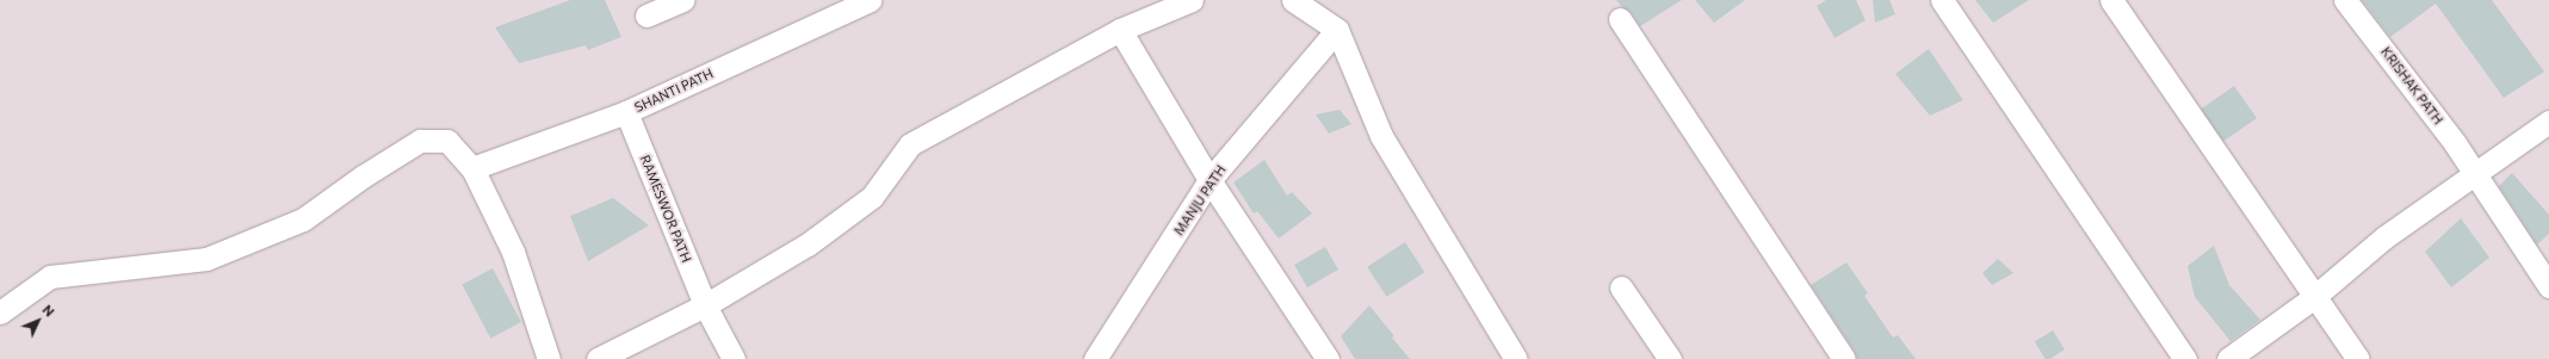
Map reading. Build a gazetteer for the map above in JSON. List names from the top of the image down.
{
  "streets": {
    "street": [
      "KRISHAK PATH",
      "SHANTI PATH",
      "MANJU PATH",
      "RAMESWOR PATH"
    ]
  },
  "crossings": [
    ["SHANTI PATH", "RAMESWOR PATH"]
  ],
  "north": "top right"
}
